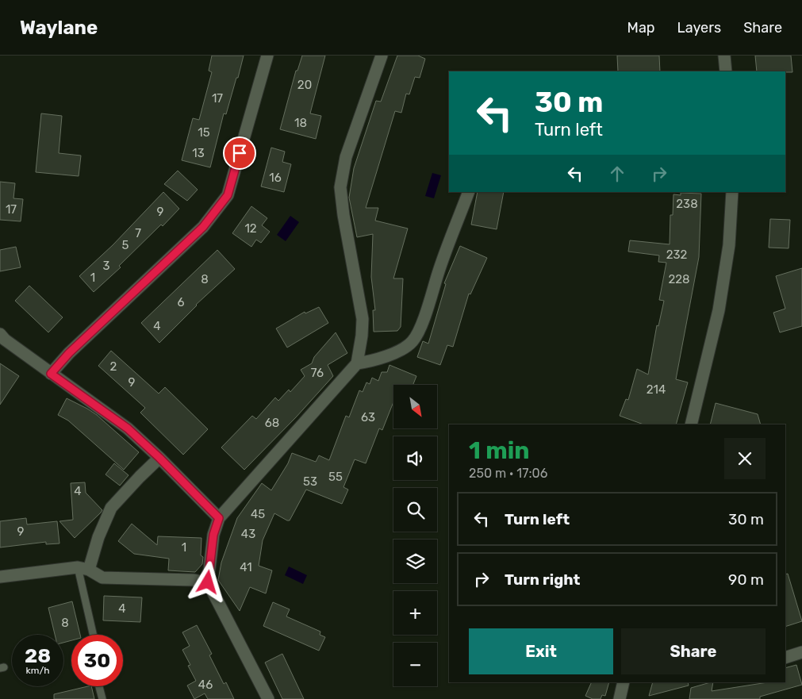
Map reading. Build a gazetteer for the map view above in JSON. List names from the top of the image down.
{
  "house_numbers": [
    "20",
    "17",
    "18",
    "15",
    "13",
    "16",
    "238",
    "17",
    "9",
    "12",
    "7",
    "5",
    "232",
    "3",
    "1",
    "8",
    "228",
    "6",
    "4",
    "2",
    "76",
    "9",
    "214",
    "63",
    "68",
    "55",
    "53",
    "4",
    "45",
    "9",
    "43",
    "1",
    "41",
    "4",
    "8",
    "46"
  ],
  "north": "bottom right",
  "page": {
    "header": "Waylane",
    "nav": ["Map", "Layers", "Share"],
    "turn": ["30 m", "Turn left"],
    "map_buttons": ["+", "−"],
    "heading": ["1 min", "250 m · 17:06"],
    "list": [
      {
        "name": "Turn left",
        "value": "30 m"
      },
      {
        "name": "Turn right",
        "value": "90 m"
      }
    ],
    "buttons": ["Exit", "Share"],
    "speed": "28 km/h",
    "limit": "30"
  }
}
